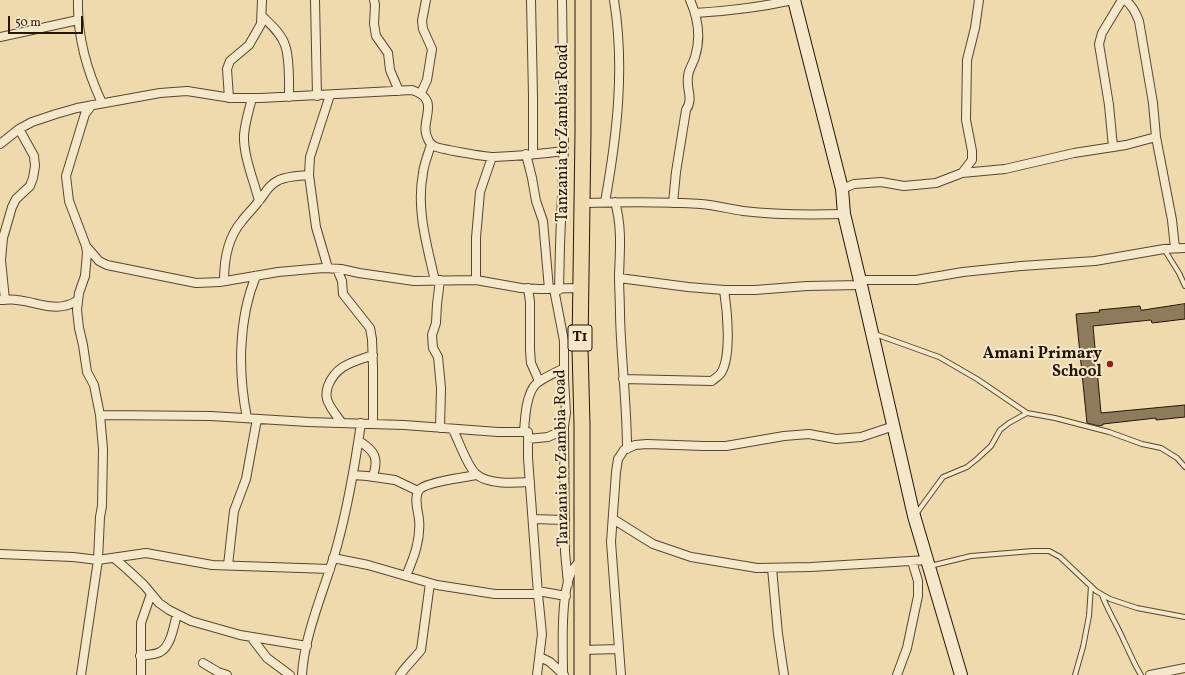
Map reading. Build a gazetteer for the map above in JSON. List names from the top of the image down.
{
  "streets": {
    "highway": ["Tanzania to Zambia Road", "T1"]
  },
  "places": ["Amani Primary School"],
  "scale_bar": "50 m"
}
